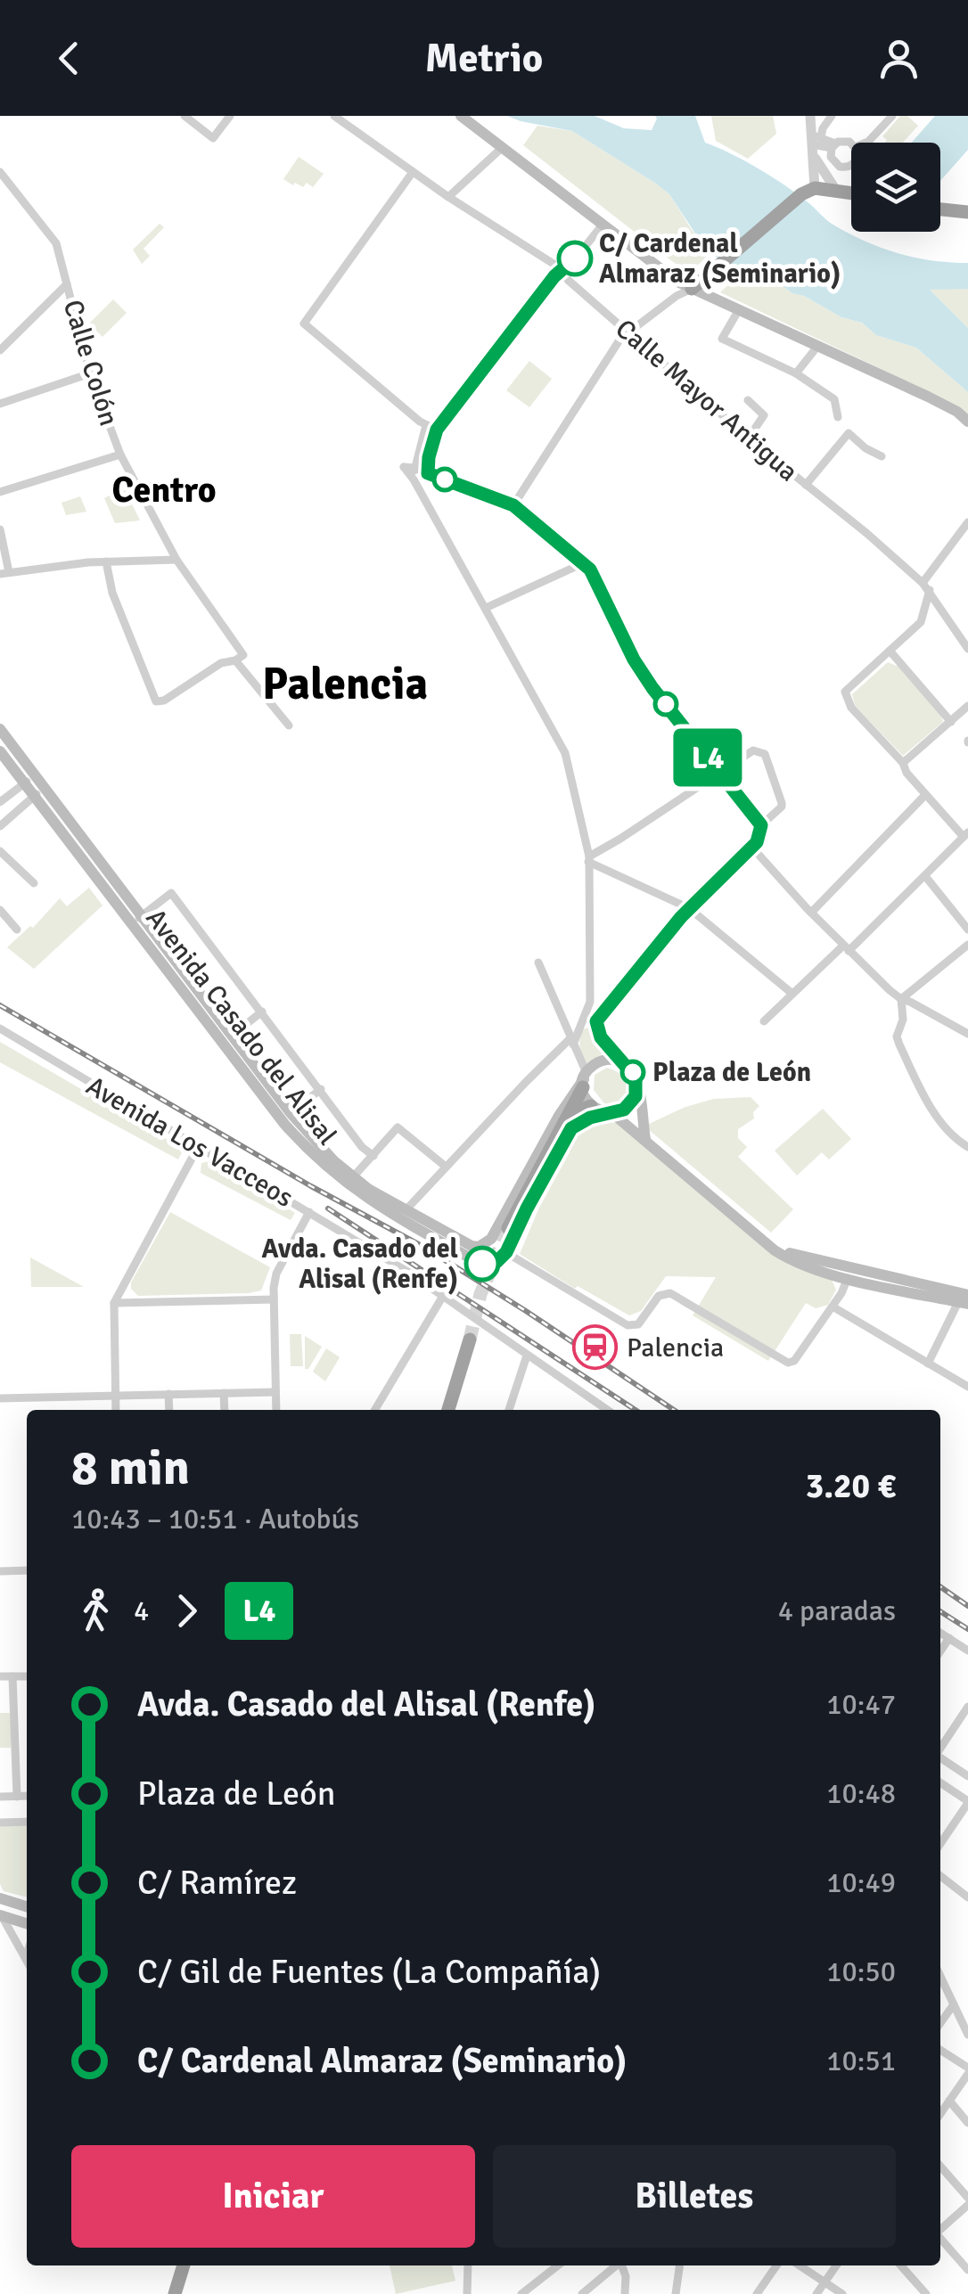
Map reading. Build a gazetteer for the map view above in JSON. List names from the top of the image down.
{
  "streets": {
    "main road": ["Avenida Casado del Alisal"],
    "street": ["Calle Colón", "Calle Mayor Antigua", "Avenida Los Vacceos"]
  },
  "districts": ["Centro", "Palencia"],
  "places": {
    "other": ["C/ Cardenal Almaraz (Seminario)", "Plaza de León", "Avda. Casado del Alisal (Renfe)"],
    "station": ["Palencia"]
  },
  "lines": ["bus line L4"],
  "page": {
    "header": "Metrio",
    "on_map": "L4",
    "heading": ["8 min", "10:43 – 10:51 · Autobús", "3.20 €"],
    "legs": ["4", "L4", "4 paradas"],
    "list": [
      {
        "name": "Avda. Casado del Alisal (Renfe)",
        "value": "10:47"
      },
      {
        "name": "Plaza de León",
        "value": "10:48"
      },
      {
        "name": "C/ Ramírez",
        "value": "10:49"
      },
      {
        "name": "C/ Gil de Fuentes (La Compañía)",
        "value": "10:50"
      },
      {
        "name": "C/ Cardenal Almaraz (Seminario)",
        "value": "10:51"
      }
    ],
    "buttons": ["Iniciar", "Billetes"]
  }
}
